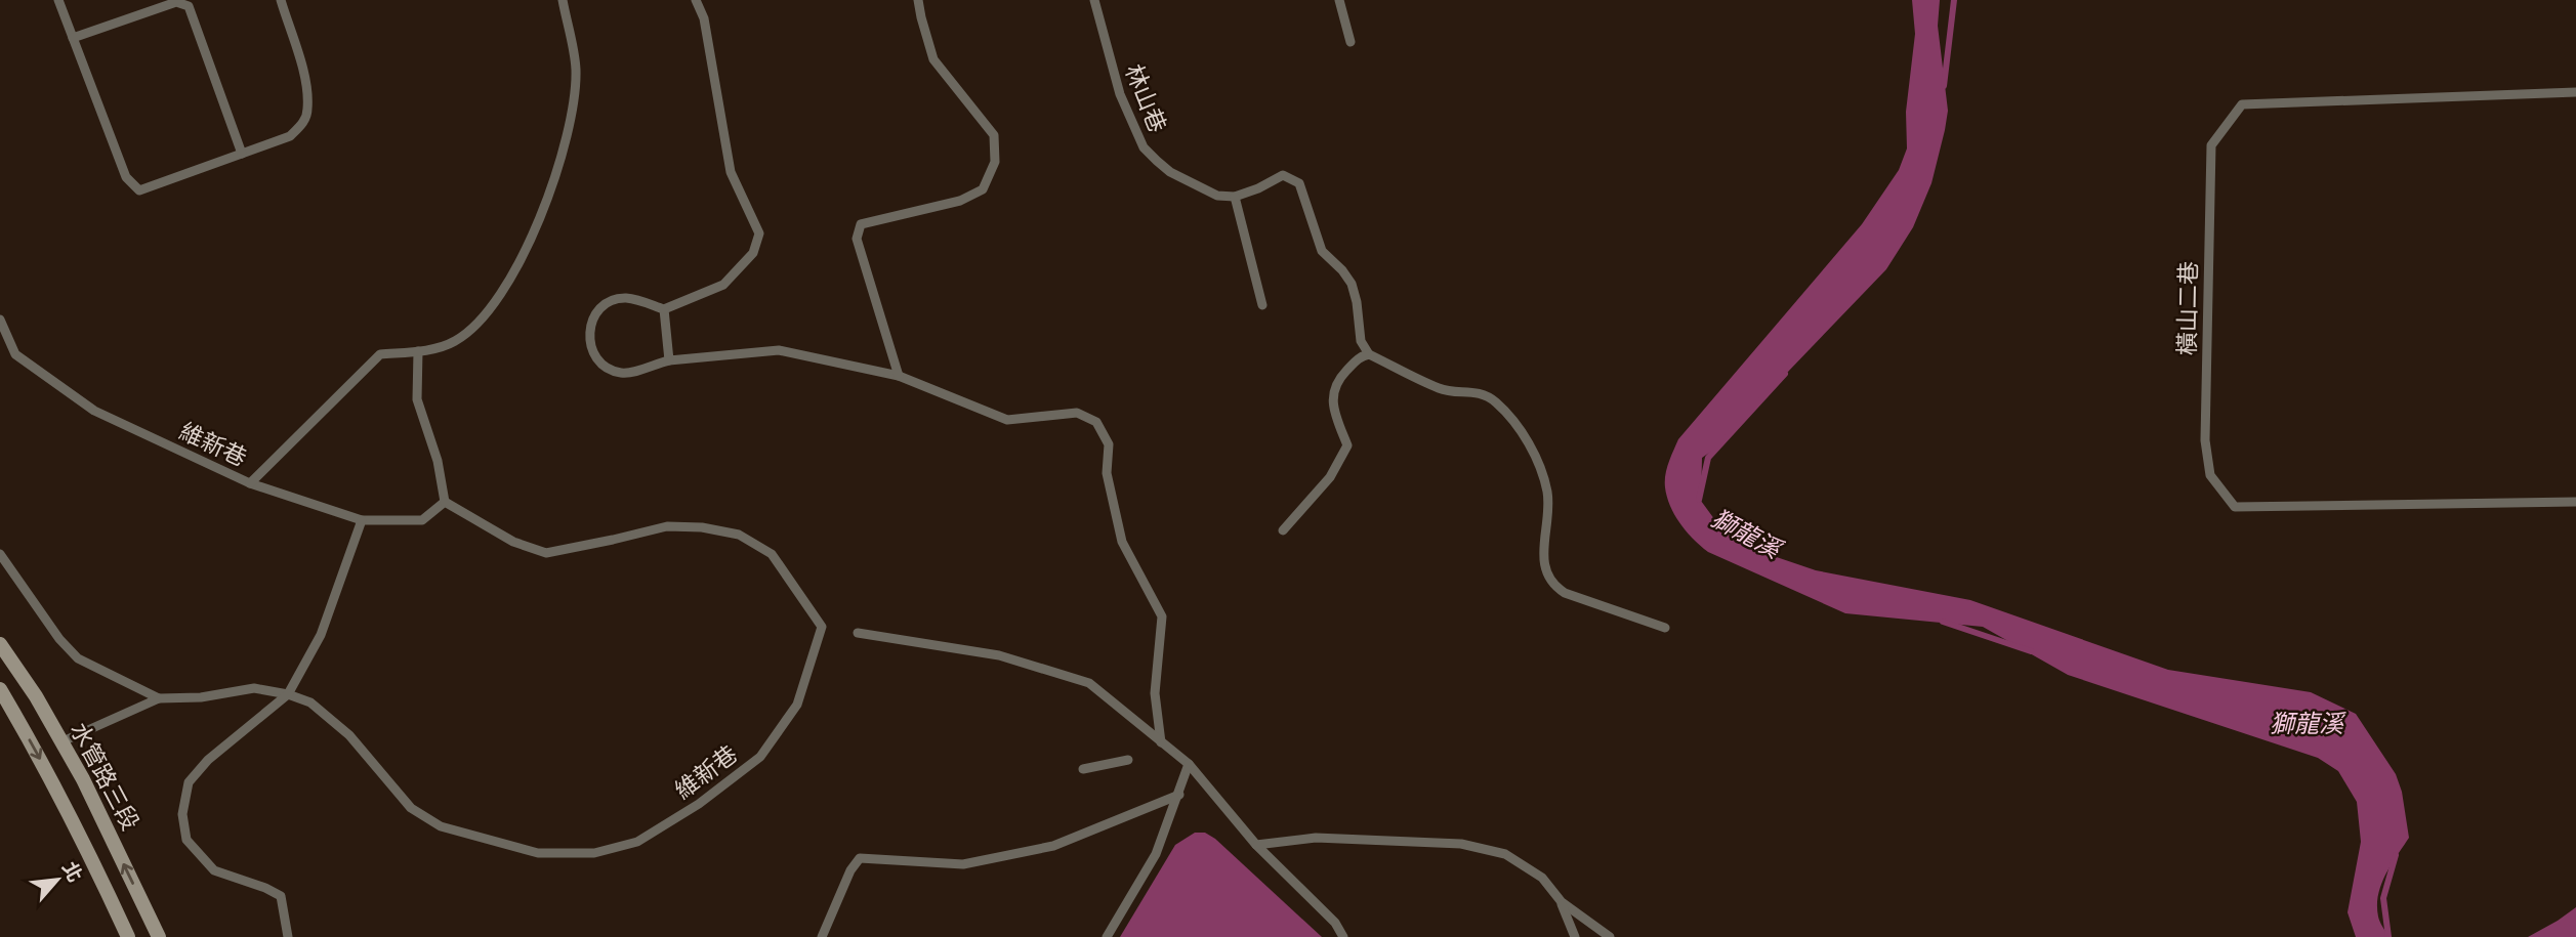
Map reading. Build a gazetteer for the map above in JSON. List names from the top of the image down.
{
  "streets": {
    "main road": ["水管路三段"],
    "lane": ["林山巷", "橫山二巷", "維新巷"]
  },
  "crossings": [
    ["維新巷", "水管路三段"]
  ],
  "water": ["獅龍溪"],
  "north": "top right"
}
